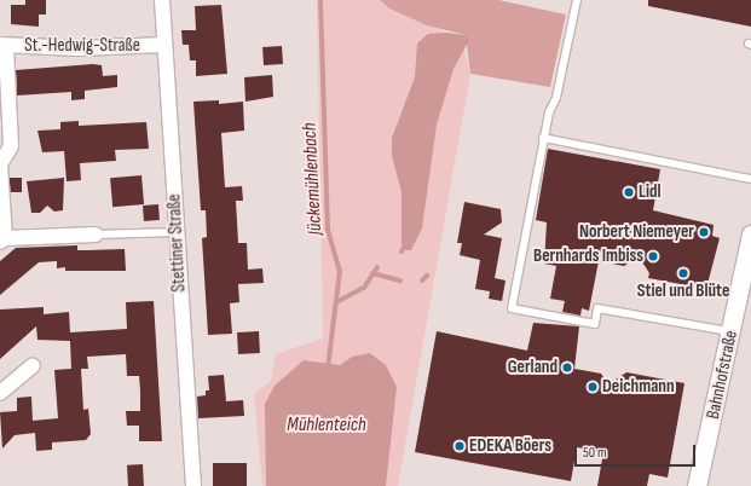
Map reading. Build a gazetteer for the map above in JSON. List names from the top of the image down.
{
  "streets": {
    "street": ["St.-Hedwig-Straße", "Stettiner Straße", "Bahnhofstraße"]
  },
  "crossings": [
    ["St.-Hedwig-Straße", "Stettiner Straße"]
  ],
  "water": ["Jückemühlenbach", "Mühlenteich"],
  "places": [
    "Lidl",
    "Norbert Niemeyer",
    "Bernhards Imbiss",
    "Stiel und Blüte",
    "Gerland",
    "Deichmann",
    "EDEKA Böers"
  ],
  "scale_bar": "50 m"
}
